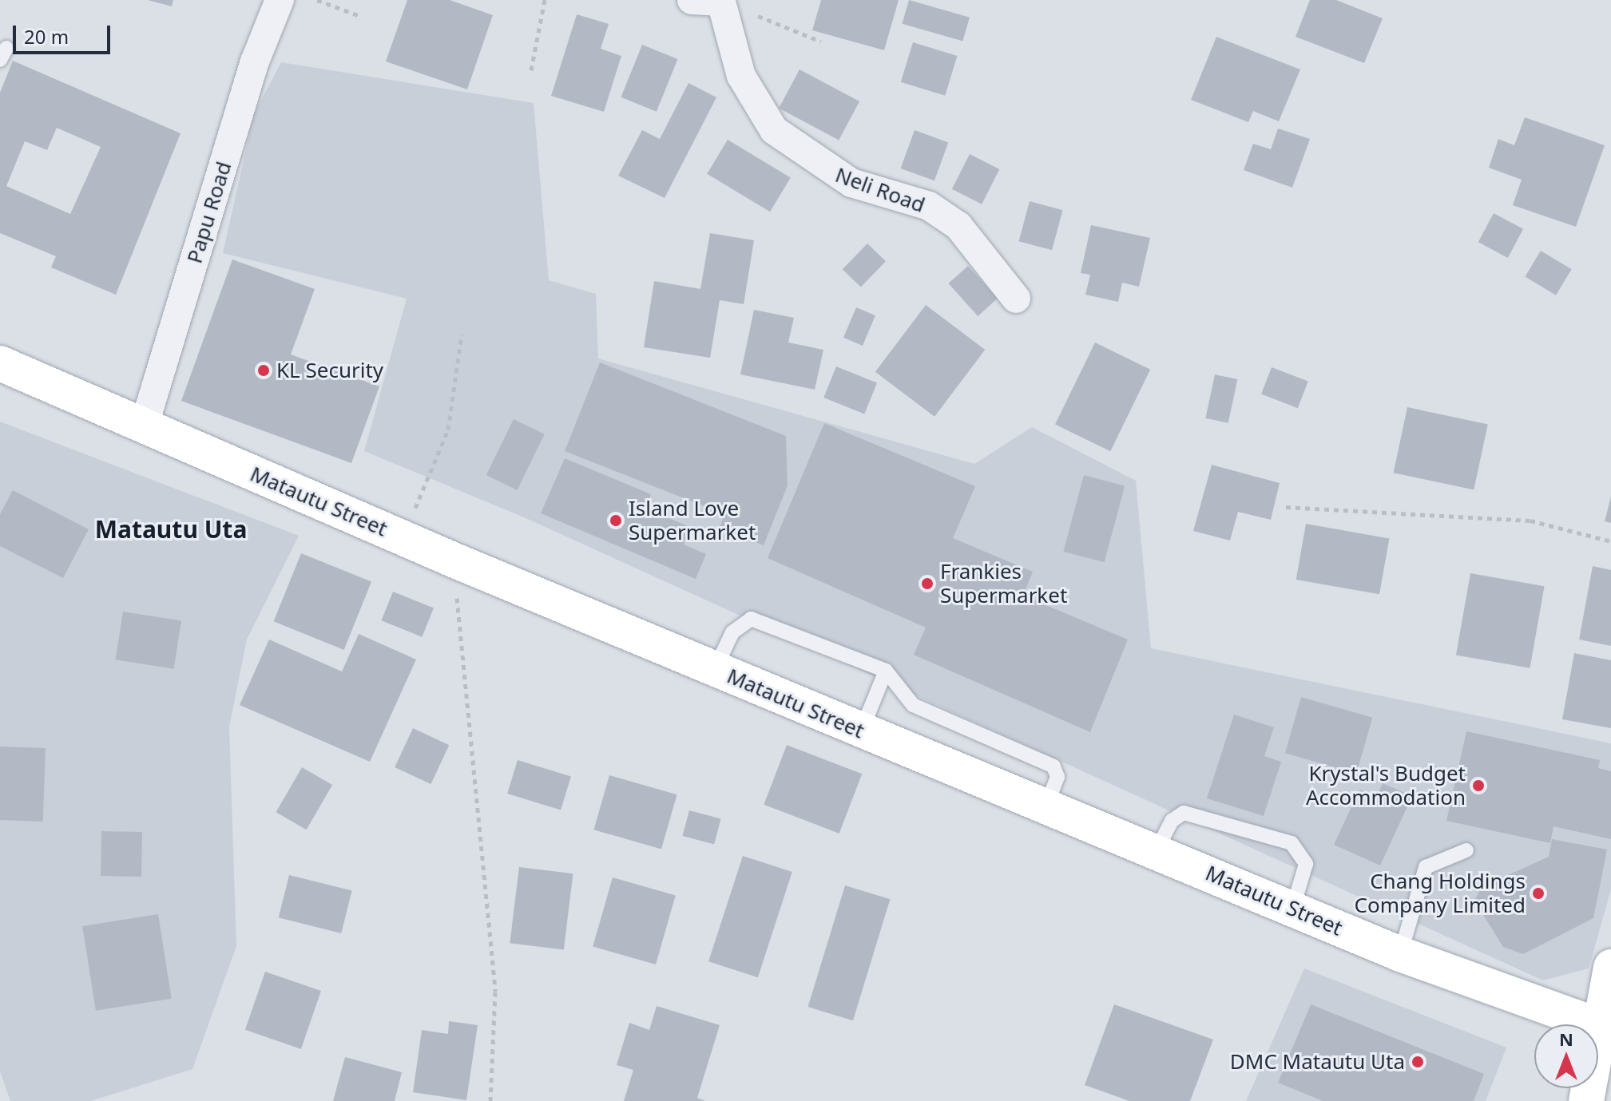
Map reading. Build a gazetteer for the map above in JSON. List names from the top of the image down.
{
  "streets": {
    "main road": ["Matautu Street"],
    "street": ["Neli Road", "Papu Road"]
  },
  "crossings": [
    ["Papu Road", "Matautu Street"]
  ],
  "districts": ["Matautu Uta"],
  "places": [
    "KL Security",
    "Island Love Supermarket",
    "Frankies Supermarket",
    "Krystal's Budget Accommodation",
    "Chang Holdings Company Limited",
    "DMC Matautu Uta"
  ],
  "scale_bar": "20 m",
  "north": "top"
}
